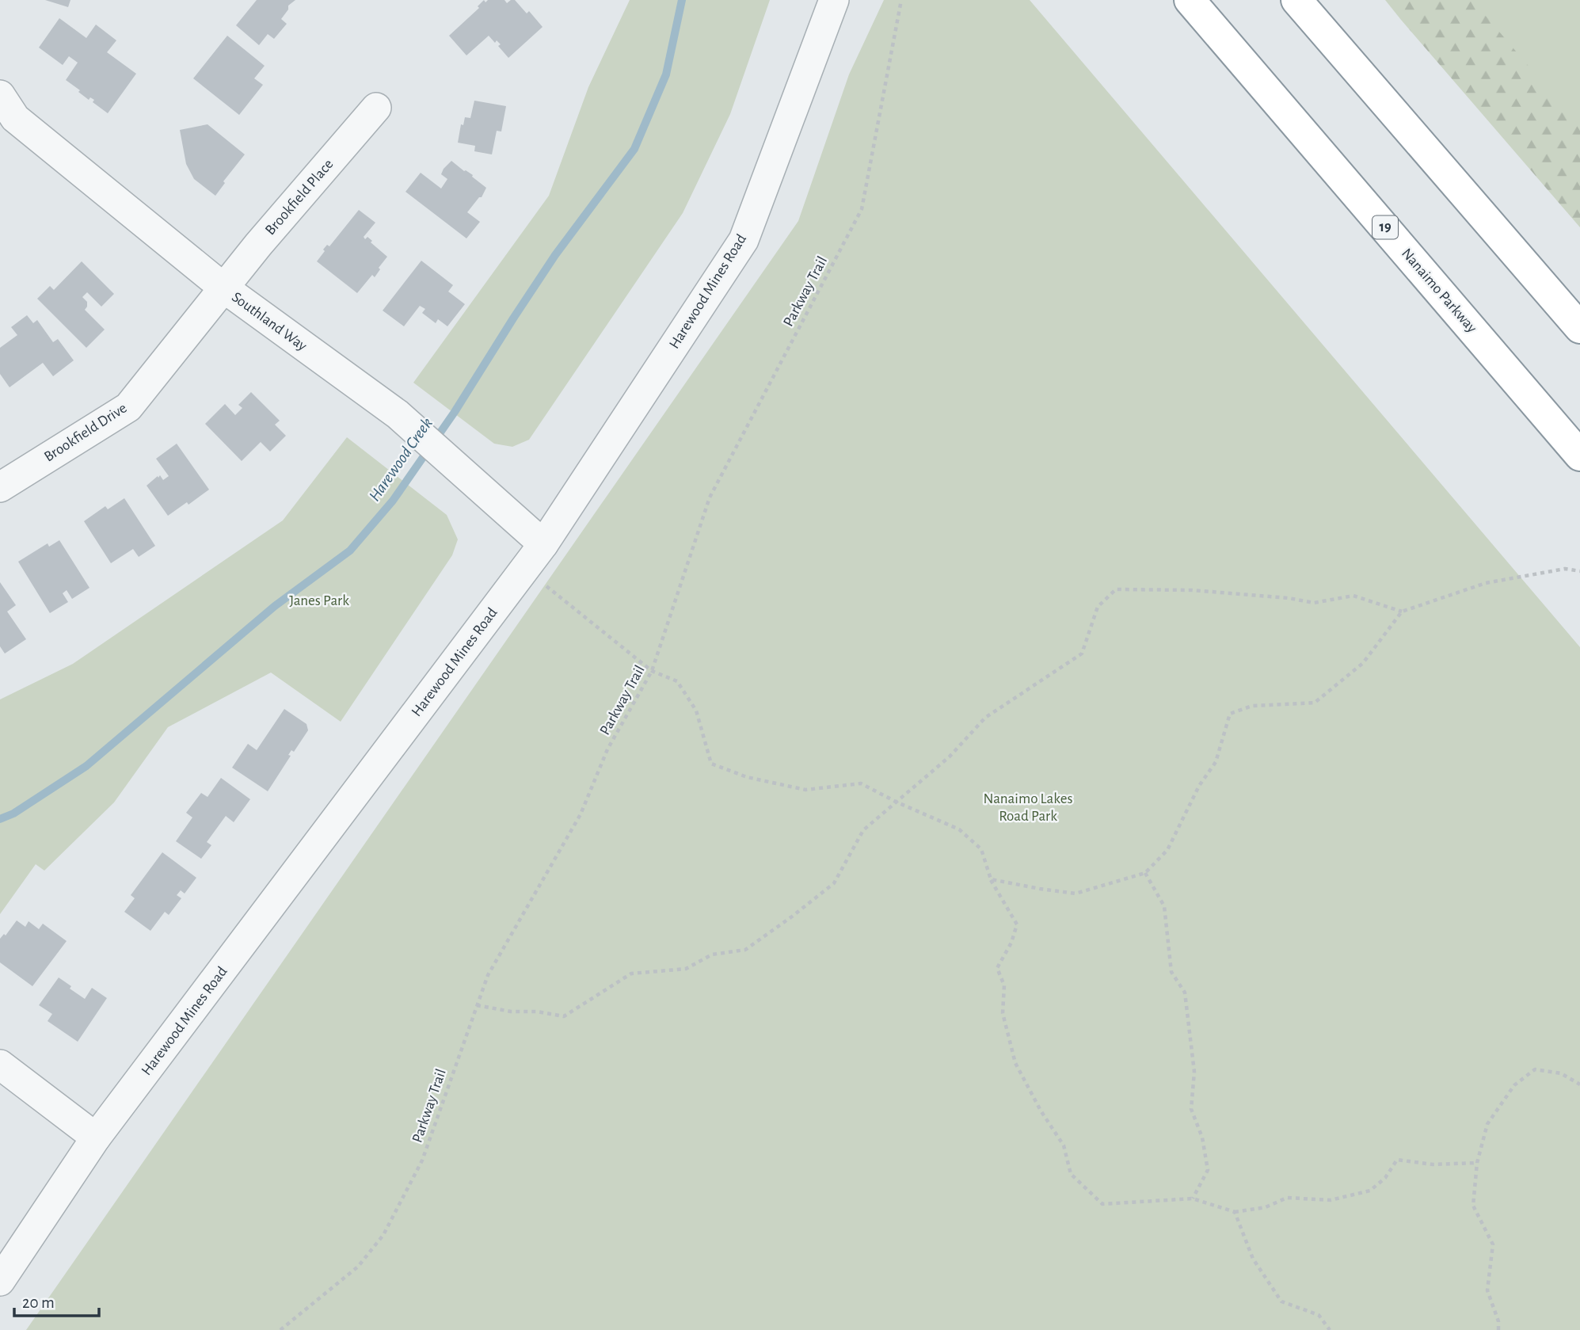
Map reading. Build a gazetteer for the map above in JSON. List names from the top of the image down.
{
  "streets": {
    "highway": ["19", "Nanaimo Parkway"],
    "street": [
      "Brookfield Place",
      "Harewood Mines Road",
      "Southland Way",
      "Brookfield Drive"
    ],
    "path": ["Parkway Trail"]
  },
  "crossings": [
    ["Brookfield Place", "Southland Way"],
    ["Brookfield Place", "Brookfield Drive"],
    ["Harewood Mines Road", "Southland Way"],
    ["Southland Way", "Brookfield Drive"]
  ],
  "water": ["Harewood Creek"],
  "parks": ["Janes Park", "Nanaimo Lakes Road Park"],
  "scale_bar": "20 m"
}
